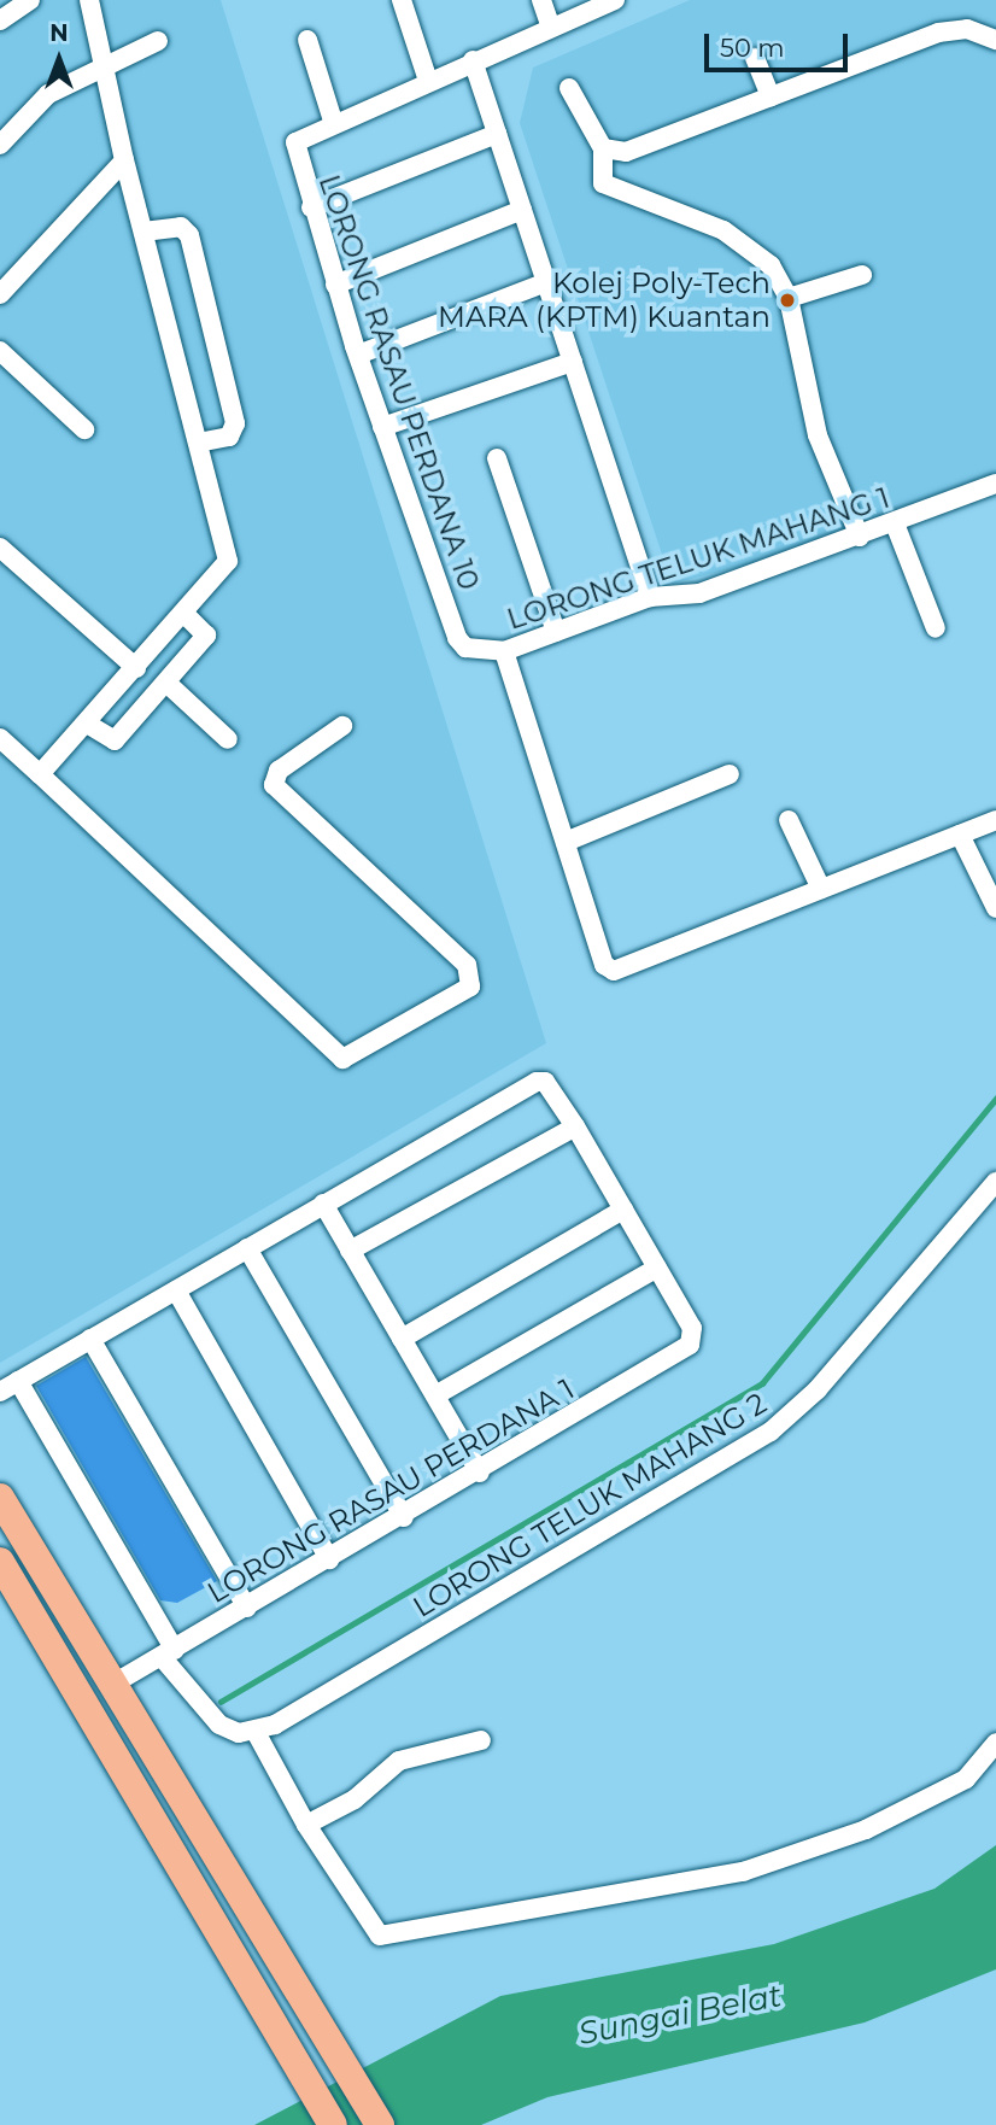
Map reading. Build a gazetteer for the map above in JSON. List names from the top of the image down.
{
  "streets": {
    "street": [
      "LORONG RASAU PERDANA 10",
      "LORONG TELUK MAHANG 1",
      "LORONG RASAU PERDANA 1",
      "LORONG TELUK MAHANG 2"
    ]
  },
  "crossings": [
    ["LORONG RASAU PERDANA 10", "LORONG TELUK MAHANG 1"]
  ],
  "water": ["Sungai Belat"],
  "places": ["Kolej Poly-Tech MARA (KPTM) Kuantan"],
  "scale_bar": "50 m",
  "north": "top"
}
